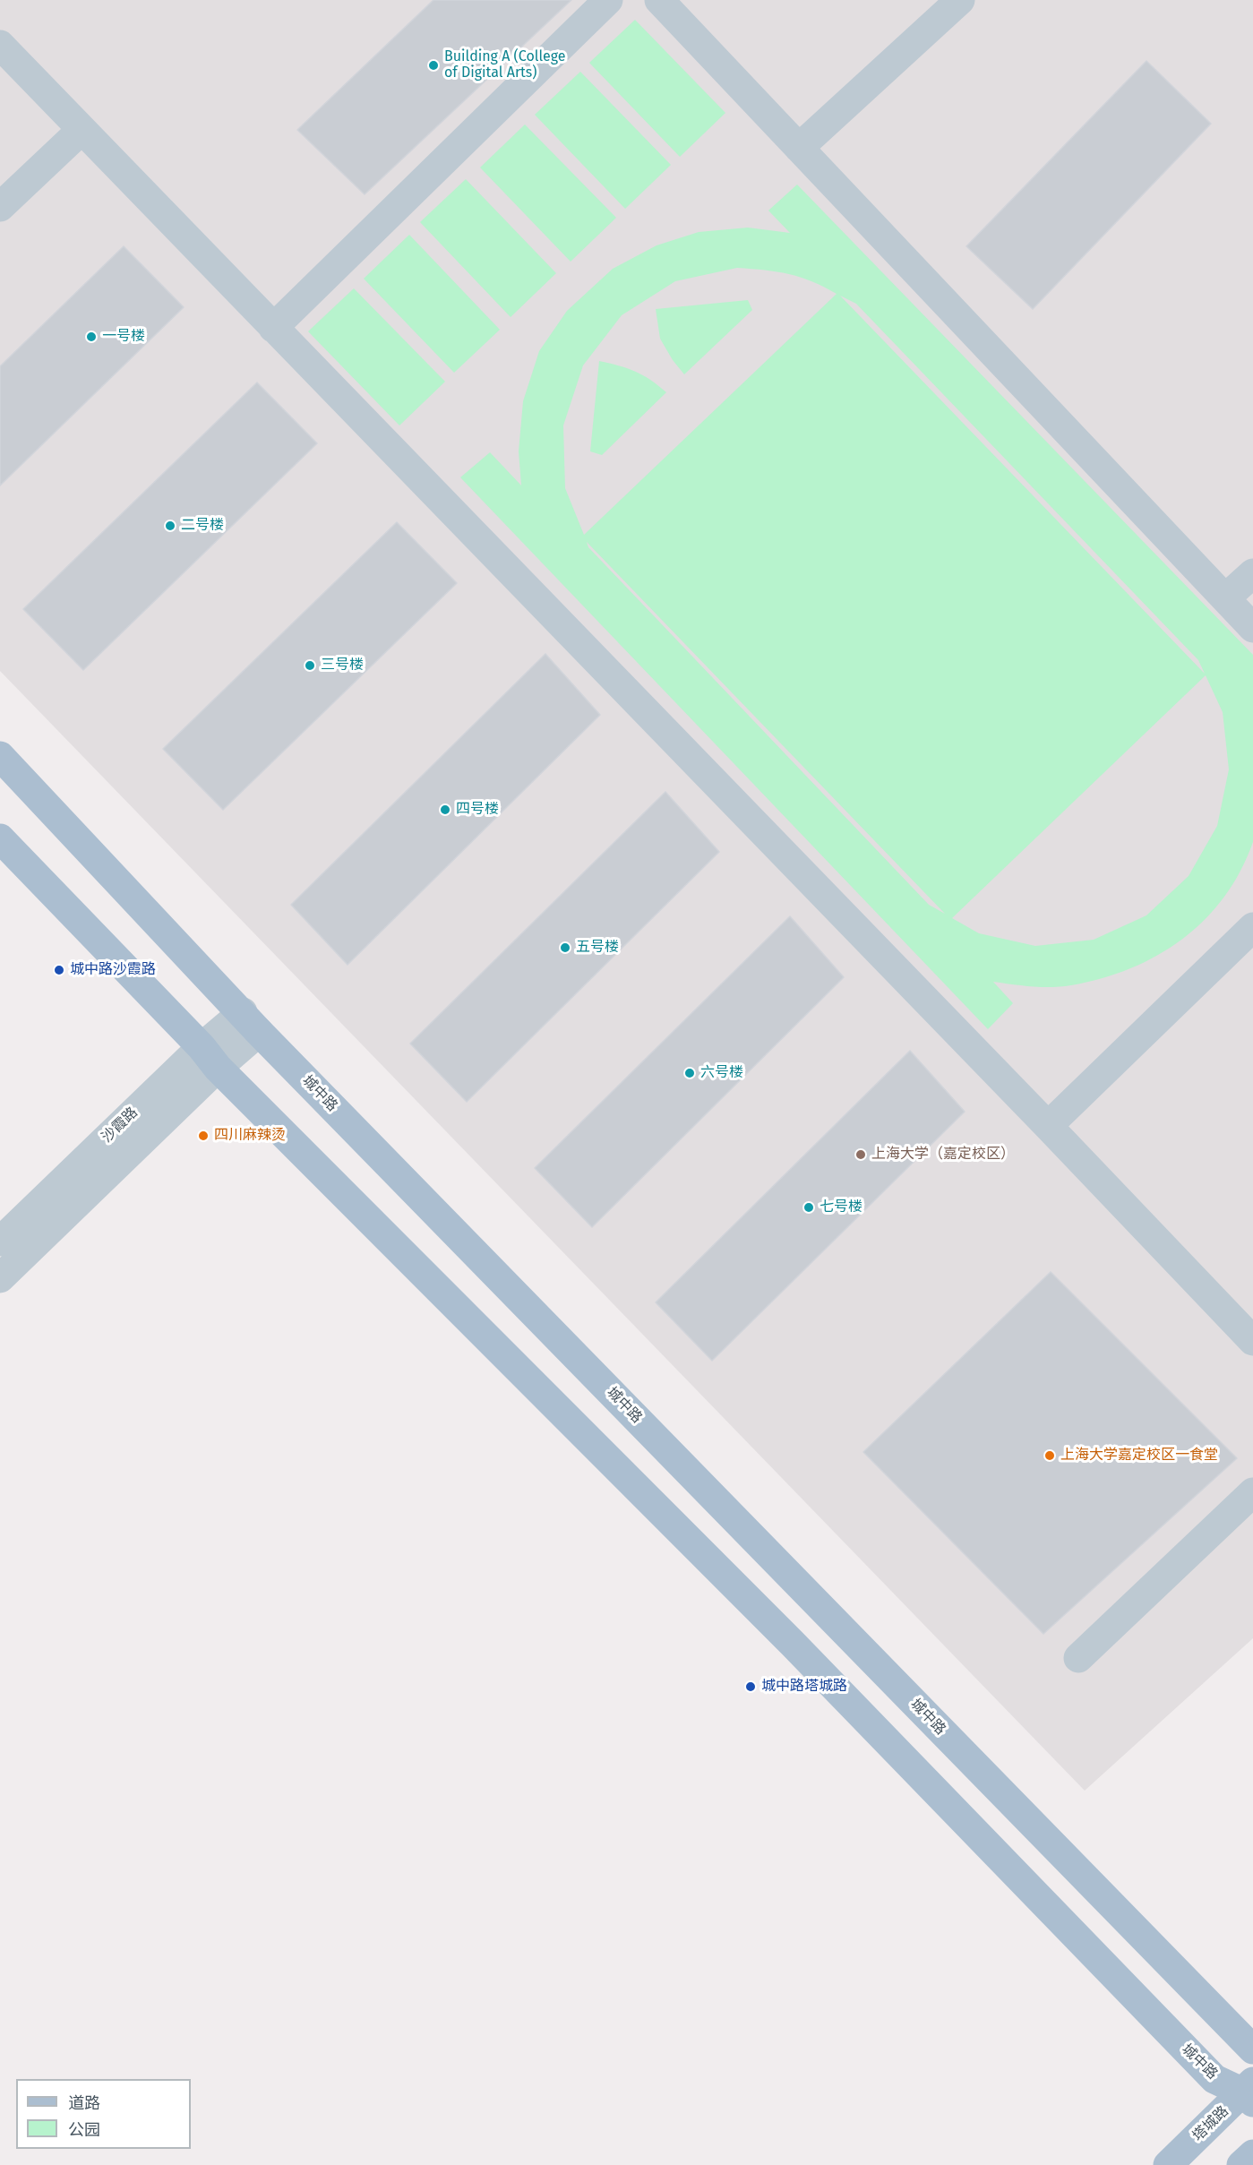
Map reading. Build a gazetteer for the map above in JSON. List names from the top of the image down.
{
  "streets": {
    "main road": ["城中路", "塔城路"],
    "street": ["沙霞路"]
  },
  "crossings": [
    ["城中路", "沙霞路"],
    ["城中路", "塔城路"]
  ],
  "places": [
    "Building A (College of Digital Arts)",
    "一号楼",
    "二号楼",
    "三号楼",
    "四号楼",
    "五号楼",
    "城中路沙霞路",
    "六号楼",
    "四川麻辣烫",
    "上海大学（嘉定校区）",
    "七号楼",
    "上海大学嘉定校区一食堂",
    "城中路塔城路"
  ],
  "legend": ["道路", "公园"]
}
